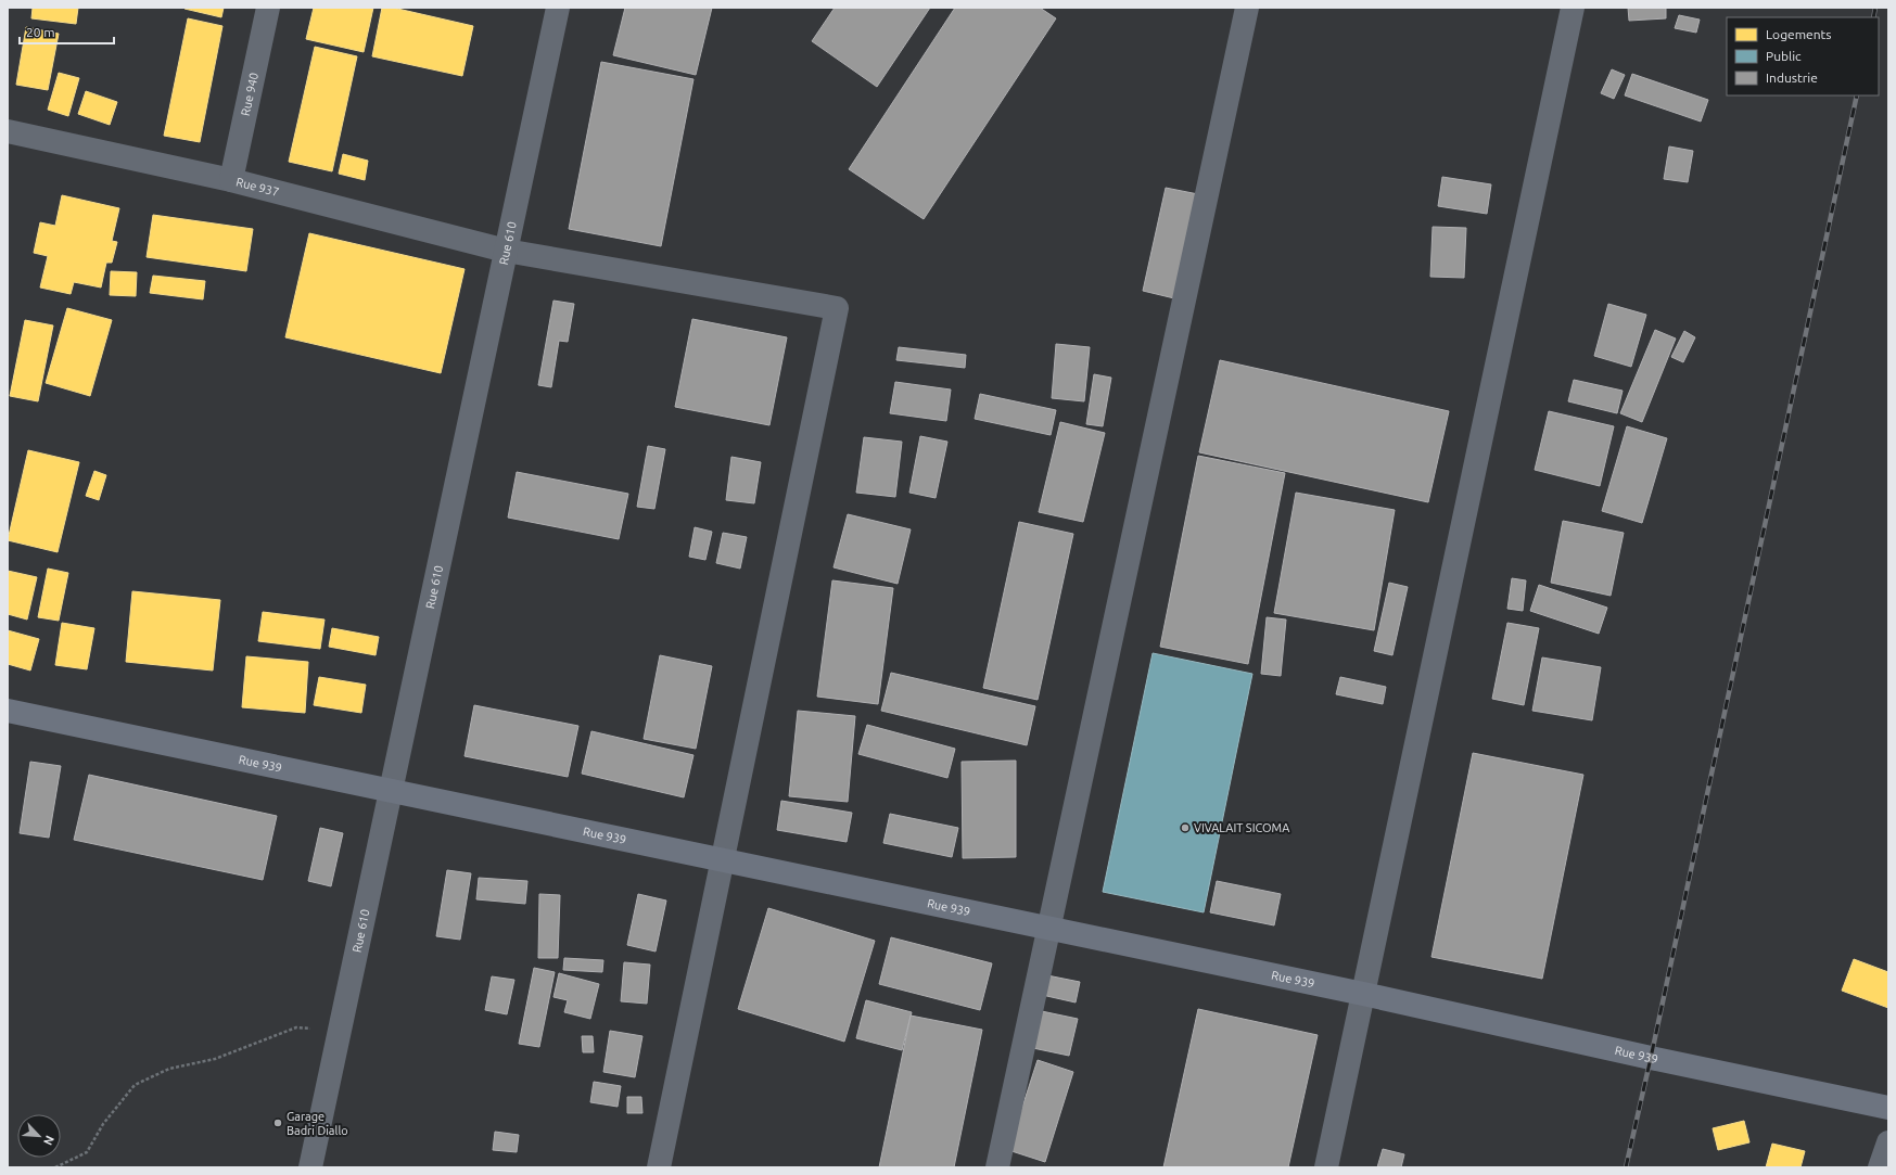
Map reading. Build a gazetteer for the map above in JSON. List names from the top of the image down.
{
  "streets": {
    "main road": ["Rue 939"],
    "street": ["Rue 940", "Rue 937", "Rue 610"]
  },
  "crossings": [
    ["Rue 940", "Rue 937"],
    ["Rue 937", "Rue 610"],
    ["Rue 937", "Rue 939"],
    ["Rue 610", "Rue 939"]
  ],
  "places": ["VIVALAIT SICOMA", "Garage Badri Diallo"],
  "legend": ["Logements", "Public", "Industrie"],
  "scale_bar": "20 m",
  "north": "bottom right"
}
